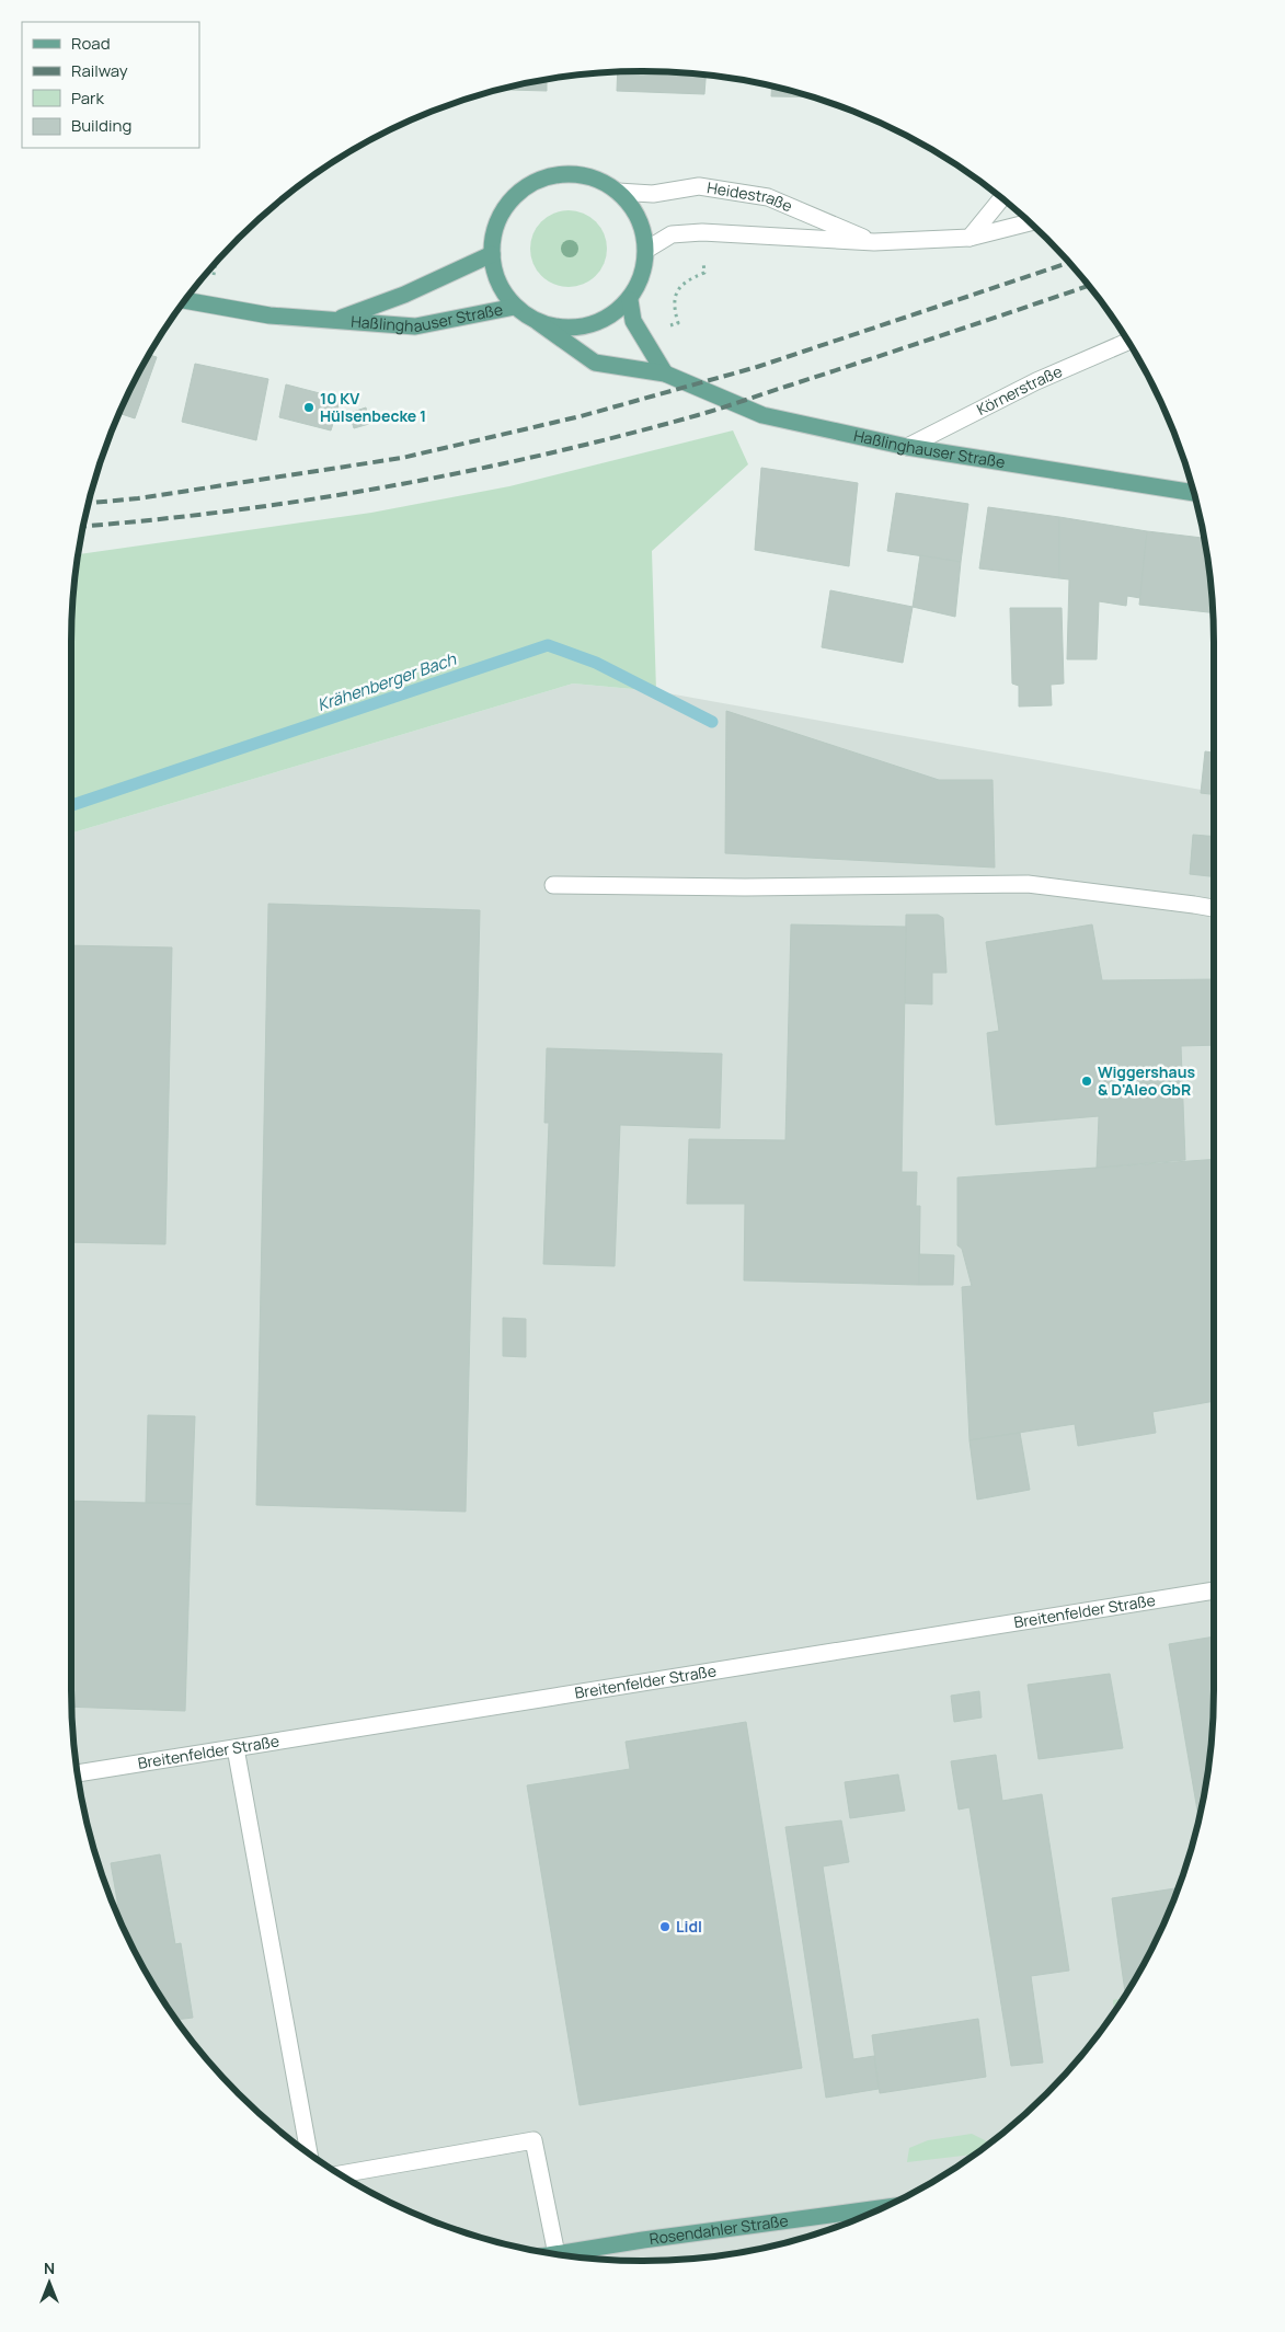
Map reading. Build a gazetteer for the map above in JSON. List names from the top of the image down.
{
  "streets": {
    "main road": ["Haßlinghauser Straße", "Rosendahler Straße"],
    "street": ["Heidestraße", "Körnerstraße", "Breitenfelder Straße"]
  },
  "crossings": [
    ["Heidestraße", "Haßlinghauser Straße"],
    ["Haßlinghauser Straße", "Körnerstraße"]
  ],
  "water": ["Krähenberger Bach"],
  "places": ["10 KV Hülsenbecke 1", "Wiggershaus & D'Aleo GbR", "Lidl"],
  "legend": [
    "Road",
    "Railway",
    "Park",
    "Building"
  ],
  "north": "top"
}
